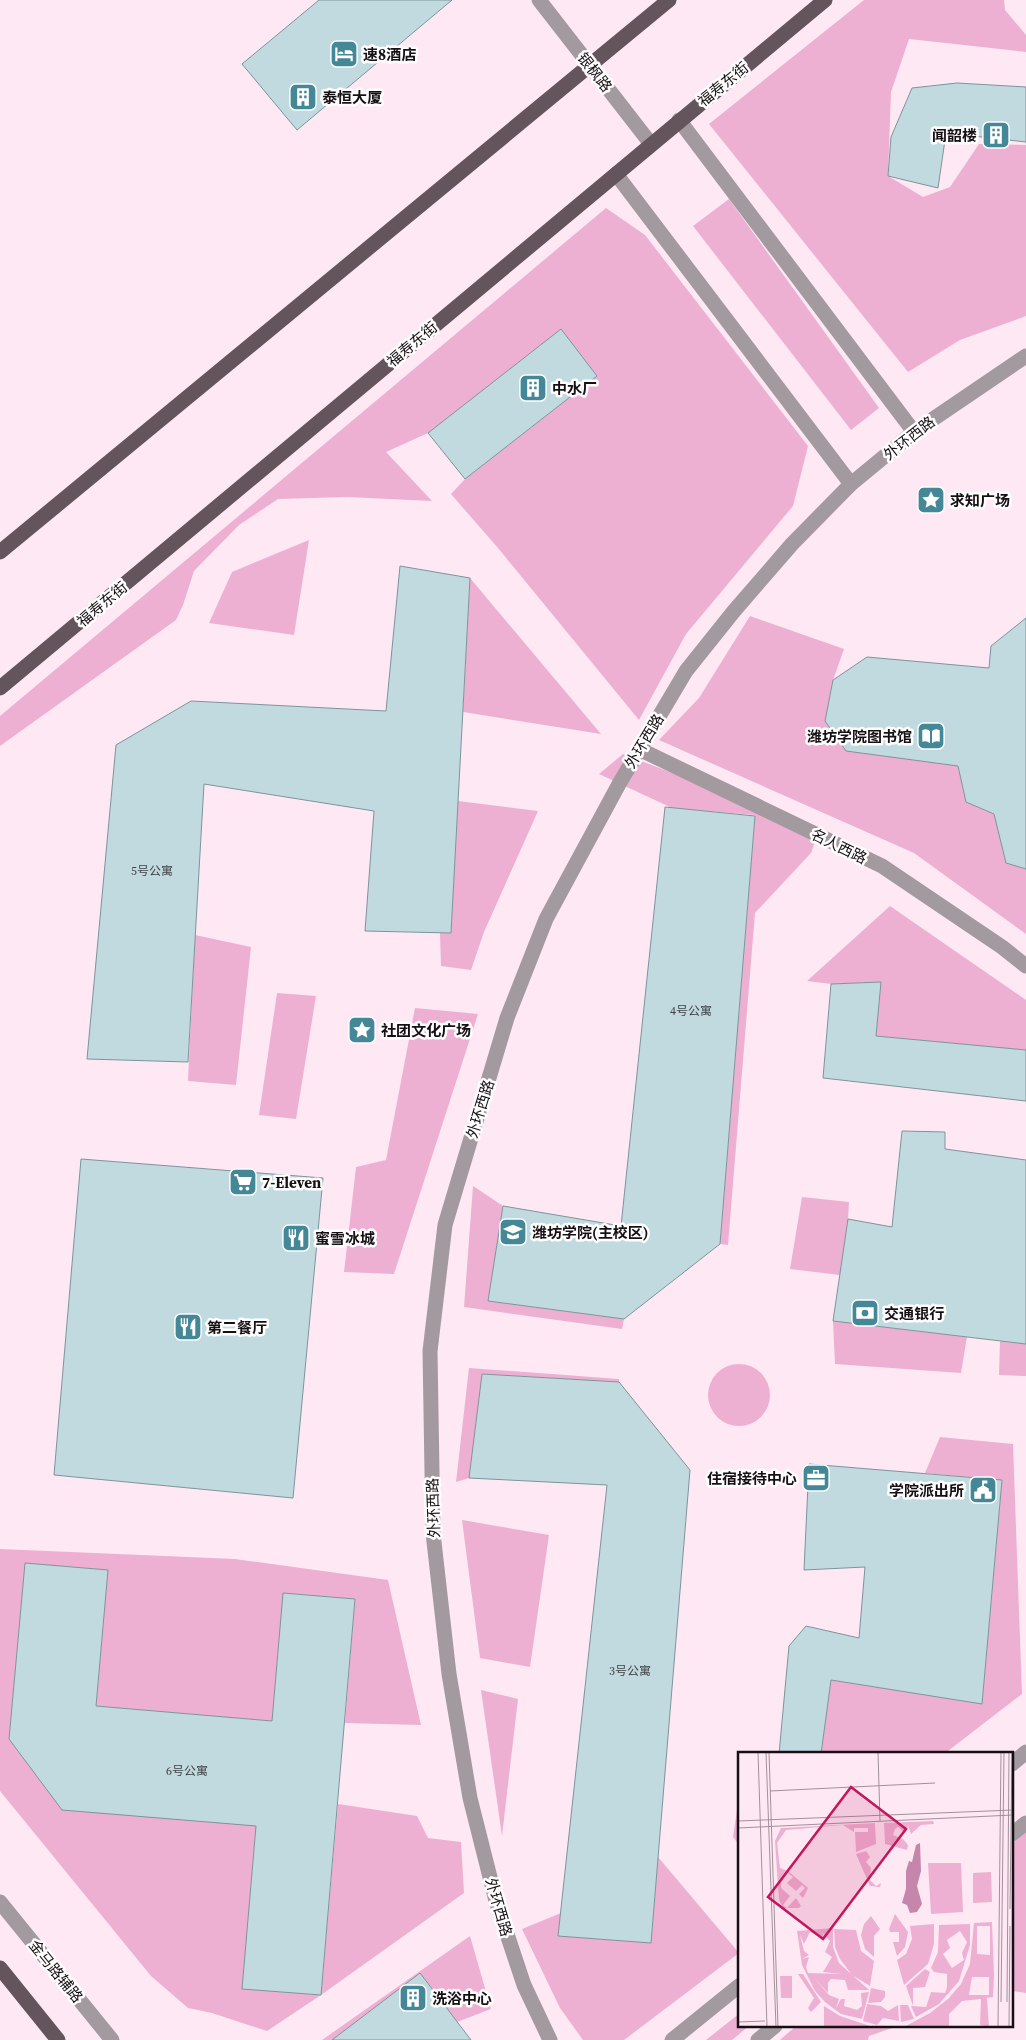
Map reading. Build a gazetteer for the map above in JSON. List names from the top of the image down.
{
  "streets": {
    "main road": ["福寿东街"],
    "street": [
      "银枫路",
      "外环西路",
      "名人西路",
      "金马路辅路"
    ]
  },
  "crossings": [
    ["银枫路", "福寿东街"],
    ["外环西路", "名人西路"]
  ],
  "places": {
    "hotel": ["速8酒店"],
    "building": [
      "泰恒大厦",
      "闻韶楼",
      "中水厂",
      "洗浴中心"
    ],
    "place": ["求知广场", "社团文化广场"],
    "library": ["潍坊学院图书馆"],
    "supermarket": ["7-Eleven"],
    "school or university": ["潍坊学院(主校区)"],
    "restaurant": ["蜜雪冰城", "第二餐厅"],
    "bank": ["交通银行"],
    "office": ["住宿接待中心"],
    "public building": ["学院派出所"]
  },
  "house_numbers": [
    "5号公寓",
    "4号公寓",
    "3号公寓",
    "6号公寓"
  ]
}
